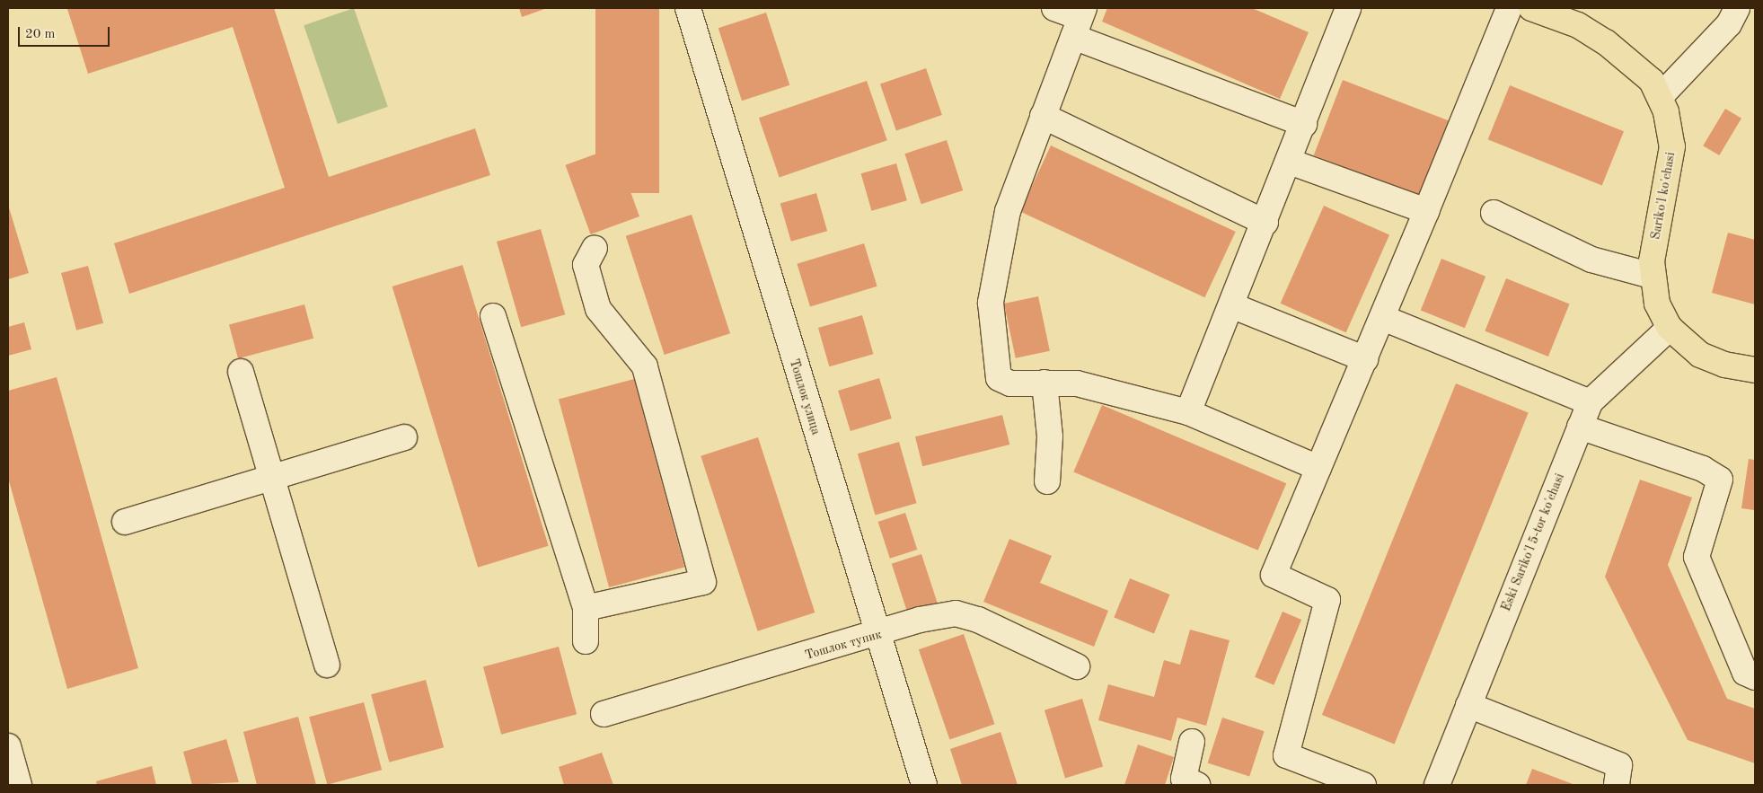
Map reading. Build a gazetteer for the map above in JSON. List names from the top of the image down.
{
  "streets": {
    "main road": ["Sariko'l ko'chasi"],
    "street": ["Тошлок улица", "Eski Sariko'l 5-tor ko'chasi", "Тошлок тупик"]
  },
  "crossings": [
    ["Sariko'l ko'chasi", "Eski Sariko'l 5-tor ko'chasi"],
    ["Тошлок улица", "Тошлок тупик"]
  ],
  "scale_bar": "20 m"
}
